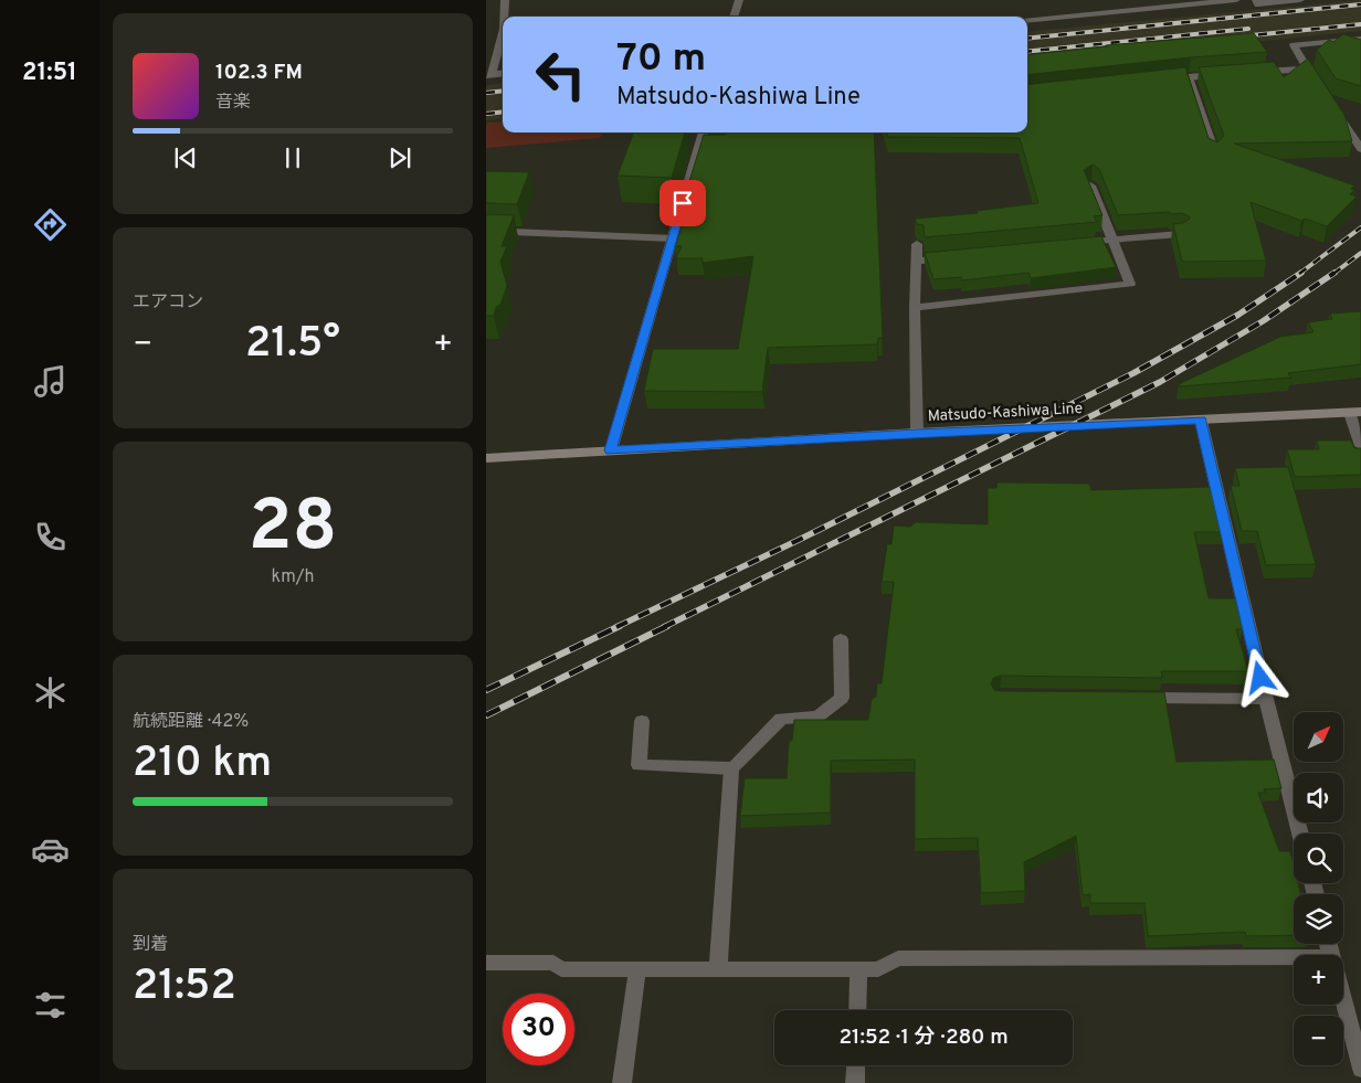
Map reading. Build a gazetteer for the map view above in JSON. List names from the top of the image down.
{
  "streets": {
    "main road": ["Matsudo-Kashiwa Line"]
  },
  "north": "top right",
  "page": {
    "tabs": "21:51",
    "turn": ["70 m", "Matsudo-Kashiwa Line"],
    "song": ["102.3 FM", "音楽"],
    "tile": [
      "エアコン",
      ["28", "km/h"],
      ["航続距離 · 42%", "210 km"],
      ["到着", "21:52"]
    ],
    "heat": ["−", "21.5°", "+"],
    "map_buttons": ["+", "−"],
    "limit": "30",
    "trip": "21:52 · 1 分 · 280 m"
  }
}
